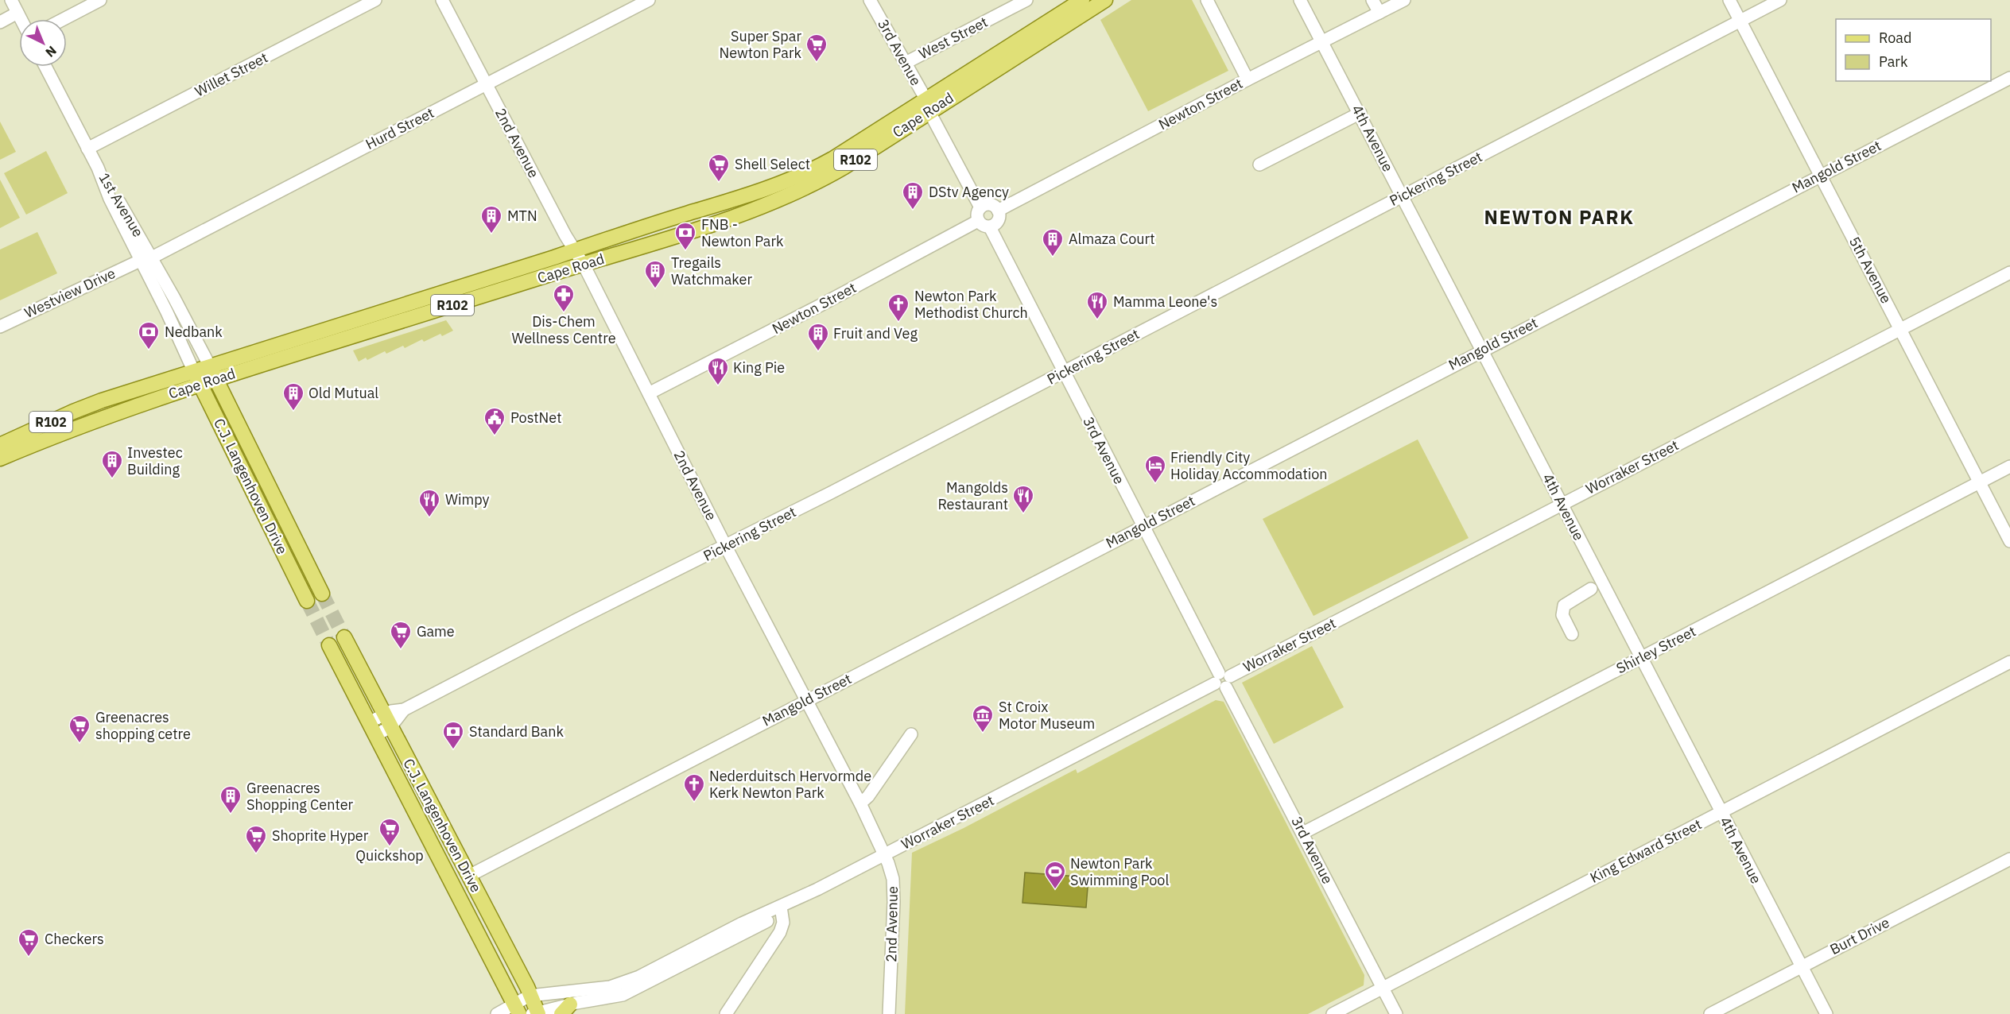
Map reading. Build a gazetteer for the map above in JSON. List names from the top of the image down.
{
  "streets": {
    "main road": ["Cape Road", "R102", "C.J. Langenhoven Drive"],
    "street": [
      "West Street",
      "3rd Avenue",
      "Willet Street",
      "Newton Street",
      "Hurd Street",
      "4th Avenue",
      "2nd Avenue",
      "Mangold Street",
      "Pickering Street",
      "1st Avenue",
      "5th Avenue",
      "Westview Drive",
      "Worraker Street",
      "Shirley Street",
      "King Edward Street",
      "Burt Drive"
    ]
  },
  "crossings": [
    ["West Street", "3rd Avenue"],
    ["3rd Avenue", "Newton Street"],
    ["3rd Avenue", "Cape Road"],
    ["3rd Avenue", "Mangold Street"],
    ["3rd Avenue", "Pickering Street"],
    ["3rd Avenue", "Worraker Street"],
    ["3rd Avenue", "Shirley Street"],
    ["3rd Avenue", "King Edward Street"],
    ["Willet Street", "1st Avenue"],
    ["Newton Street", "4th Avenue"],
    ["Newton Street", "2nd Avenue"],
    ["Cape Road", "2nd Avenue"],
    ["Cape Road", "1st Avenue"],
    ["Cape Road", "C.J. Langenhoven Drive"],
    ["Hurd Street", "2nd Avenue"],
    ["Hurd Street", "1st Avenue"],
    ["Hurd Street", "Westview Drive"],
    ["4th Avenue", "Mangold Street"],
    ["4th Avenue", "Pickering Street"],
    ["4th Avenue", "Worraker Street"],
    ["4th Avenue", "Shirley Street"],
    ["4th Avenue", "King Edward Street"],
    ["4th Avenue", "Burt Drive"],
    ["2nd Avenue", "Mangold Street"],
    ["2nd Avenue", "Pickering Street"],
    ["2nd Avenue", "Worraker Street"],
    ["Mangold Street", "5th Avenue"],
    ["Mangold Street", "C.J. Langenhoven Drive"],
    ["Pickering Street", "5th Avenue"],
    ["Pickering Street", "C.J. Langenhoven Drive"],
    ["1st Avenue", "Westview Drive"],
    ["1st Avenue", "C.J. Langenhoven Drive"],
    ["5th Avenue", "Worraker Street"],
    ["5th Avenue", "Shirley Street"],
    ["Worraker Street", "C.J. Langenhoven Drive"]
  ],
  "districts": ["NEWTON PARK"],
  "places": {
    "supermarket": [
      "Super Spar Newton Park",
      "Shell Select",
      "Game",
      "Greenacres shopping cetre",
      "Quickshop",
      "Shoprite Hyper",
      "Checkers"
    ],
    "building": [
      "DStv Agency",
      "MTN",
      "Almaza Court",
      "Tregails Watchmaker",
      "Fruit and Veg",
      "Old Mutual",
      "Investec Building",
      "Greenacres Shopping Center"
    ],
    "bank": ["FNB - Newton Park", "Nedbank", "Standard Bank"],
    "pharmacy": ["Dis-Chem Wellness Centre"],
    "restaurant": [
      "Mamma Leone's",
      "King Pie",
      "Mangolds Restaurant",
      "Wimpy"
    ],
    "church": ["Newton Park Methodist Church", "Nederduitsch Hervormde Kerk Newton Park"],
    "public building": ["PostNet"],
    "hotel": ["Friendly City Holiday Accommodation"],
    "museum": ["St Croix Motor Museum"],
    "sports": ["Newton Park Swimming Pool"]
  },
  "legend": ["Road", "Park"],
  "north": "bottom right"
}
